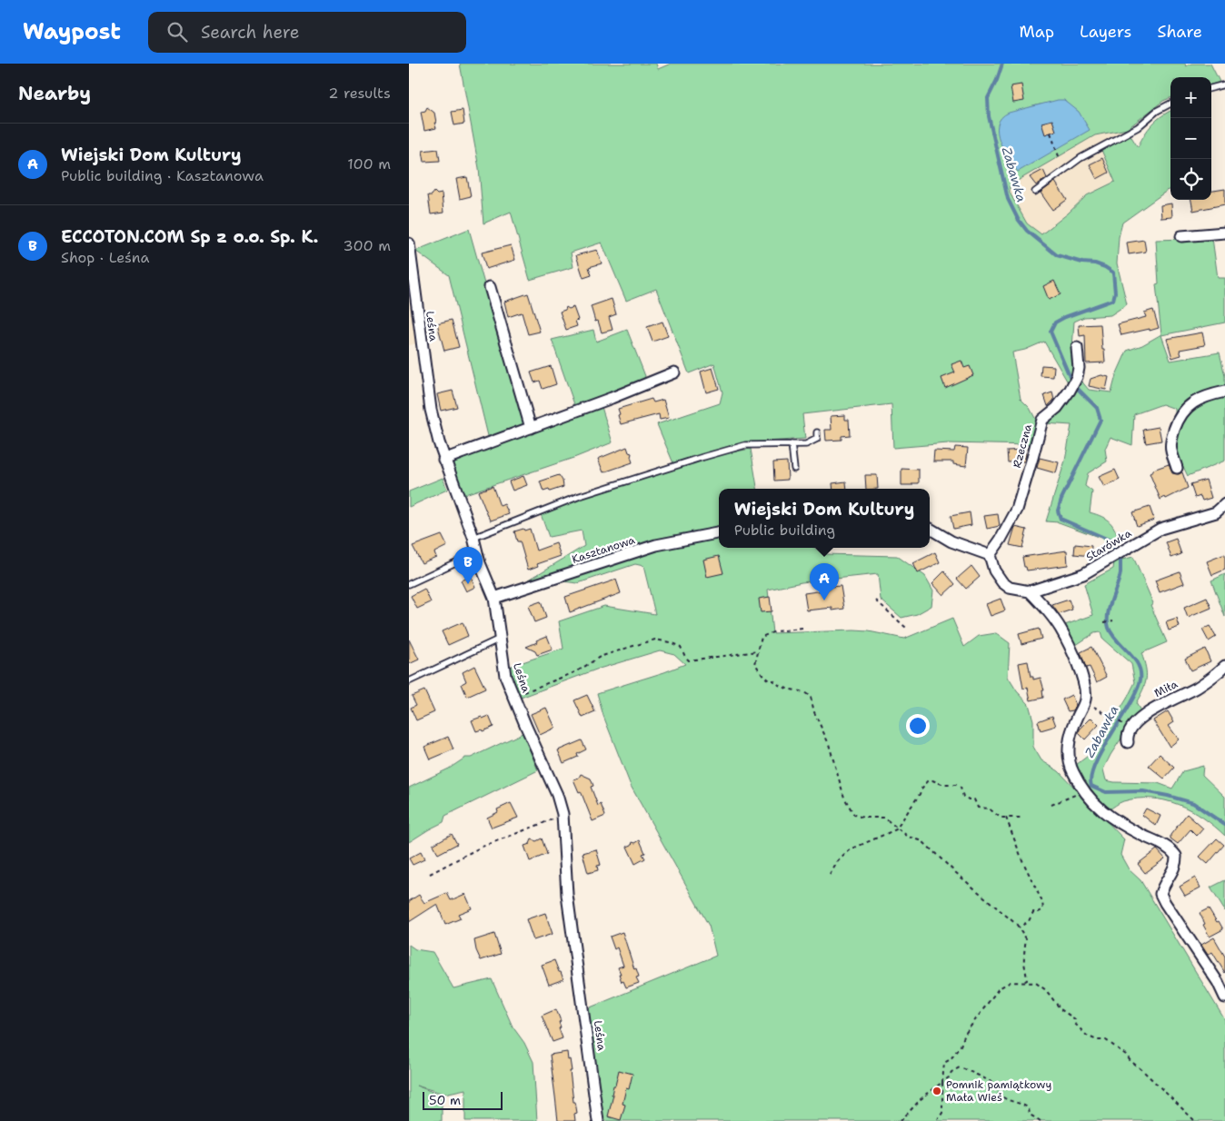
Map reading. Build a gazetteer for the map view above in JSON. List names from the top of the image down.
{
  "streets": {
    "street": [
      "Leśna",
      "Rzeczna",
      "Starówka",
      "Kasztanowa",
      "Miła"
    ]
  },
  "crossings": [
    ["Leśna", "Kasztanowa"],
    ["Rzeczna", "Starówka"]
  ],
  "water": ["Zabawka"],
  "places": ["Pomnik pamiątkowy Mała Wieś"],
  "scale_bar": "50 m",
  "page": {
    "header": "Waypost",
    "search": "Search here",
    "nav": ["Map", "Layers", "Share"],
    "heading": ["Nearby", "2 results"],
    "map_buttons": ["+", "−"],
    "list": [
      {
        "mark": "A",
        "name": "Wiejski Dom Kultury",
        "note": "Public building · Kasztanowa",
        "value": "100 m"
      },
      {
        "mark": "B",
        "name": "ECCOTON.COM Sp z o.o. Sp. K.",
        "note": "Shop · Leśna",
        "value": "300 m"
      }
    ],
    "popup": ["Wiejski Dom Kultury", "Public building"],
    "pins": ["B", "A"],
    "scale": "50 m"
  }
}
